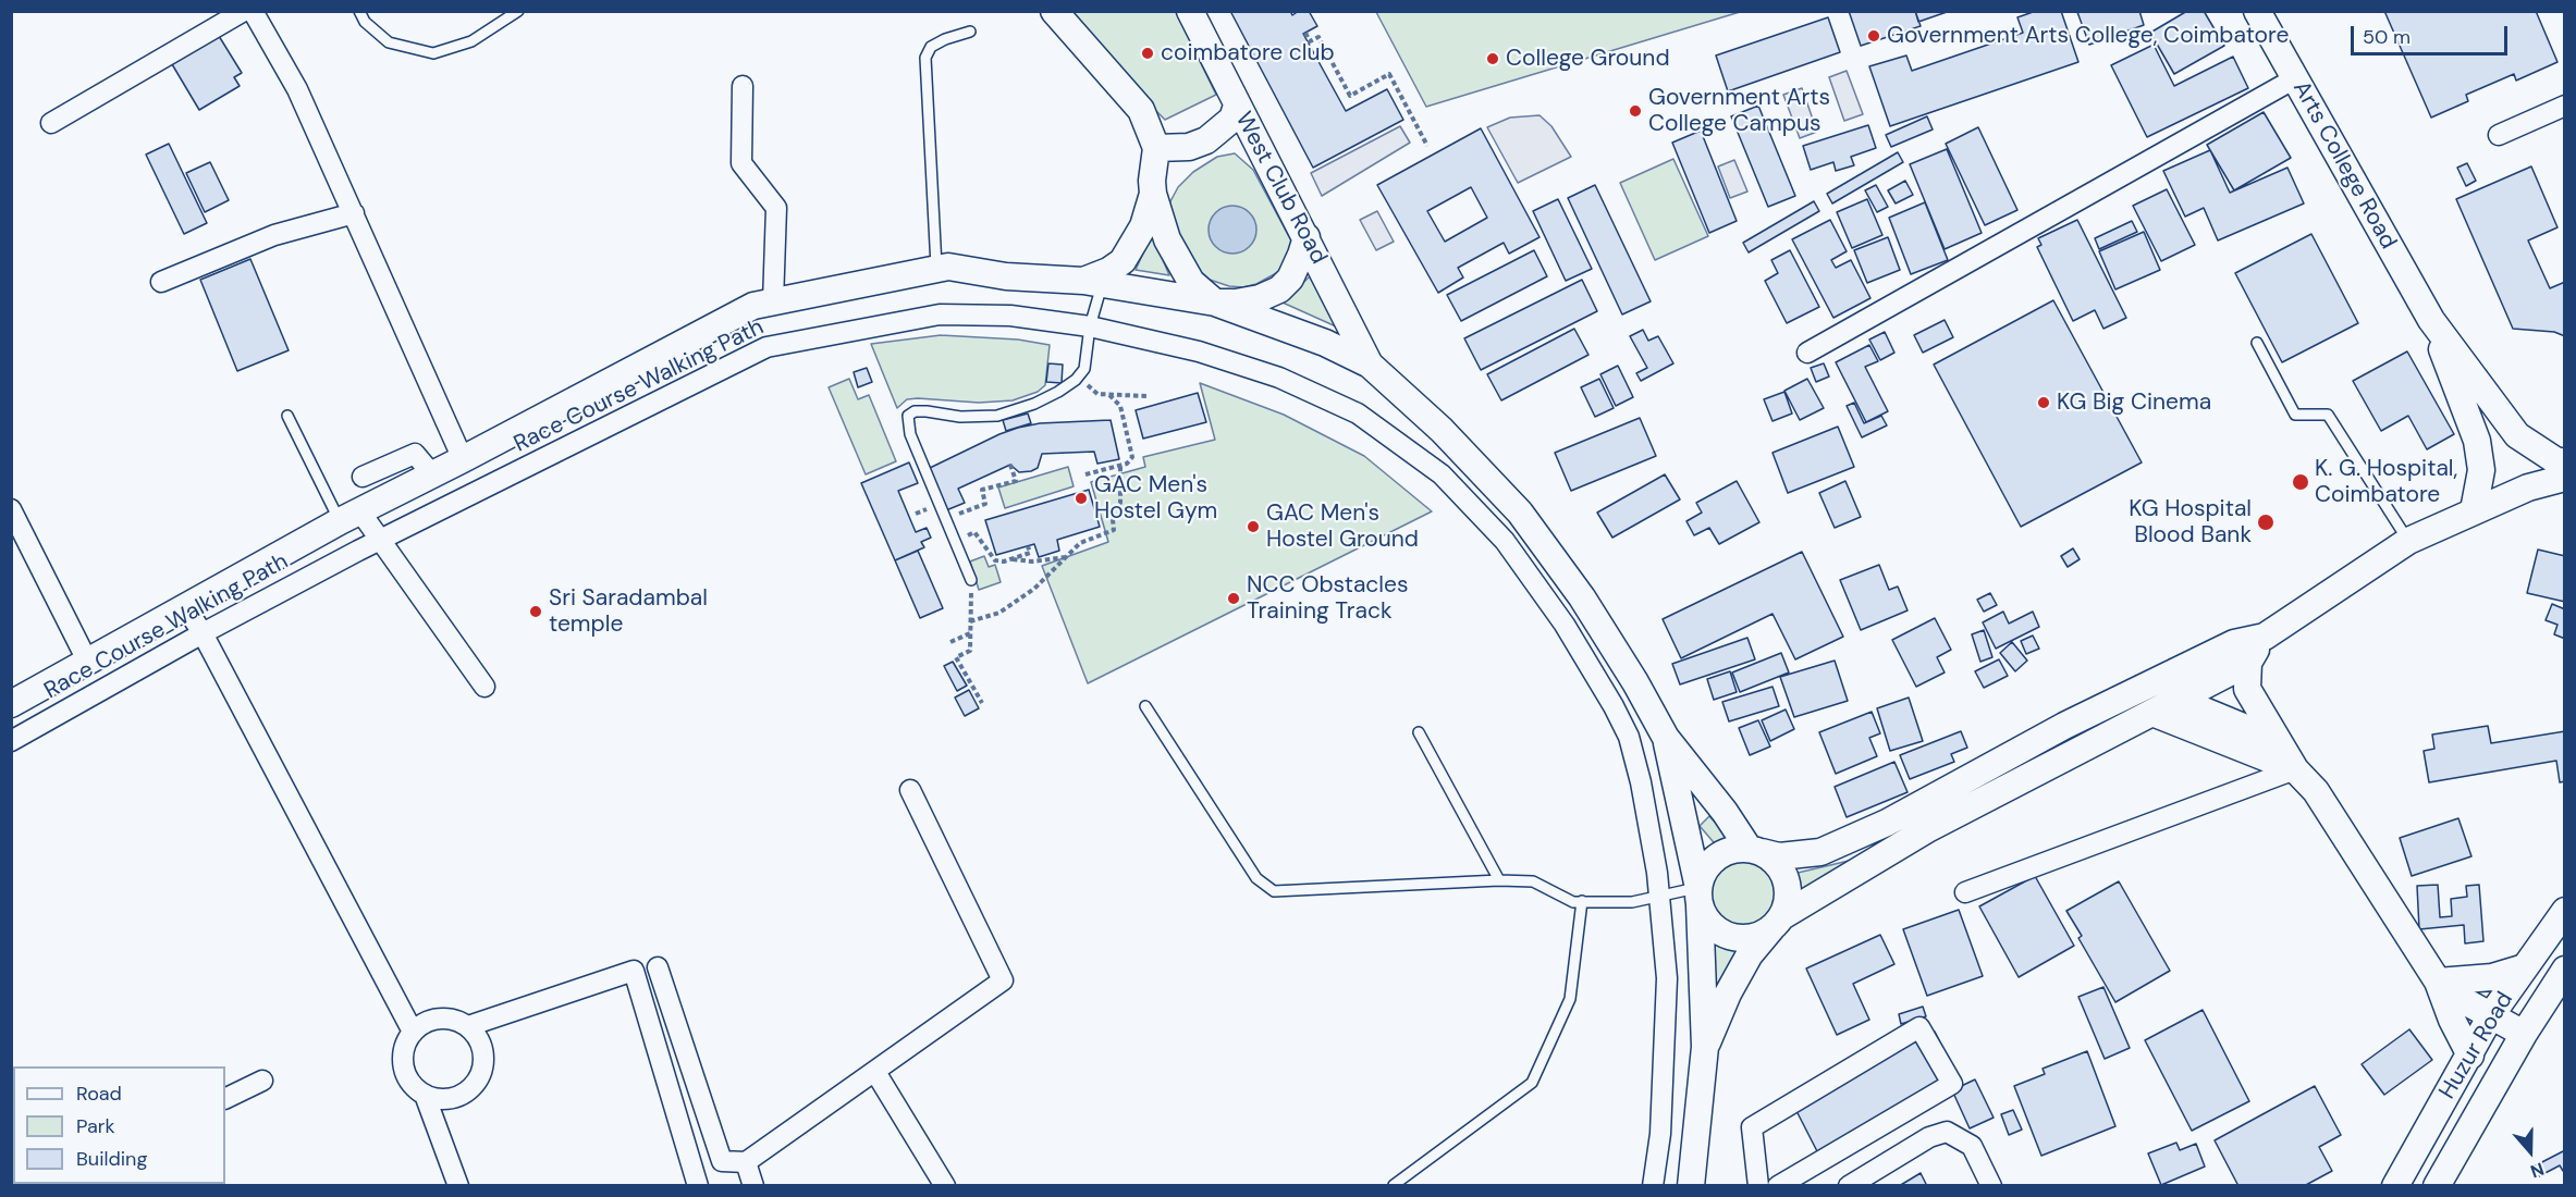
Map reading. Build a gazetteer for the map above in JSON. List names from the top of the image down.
{
  "streets": {
    "street": [
      "Arts College Road",
      "West Club Road",
      "Race Course Walking Path",
      "Huzur Road"
    ]
  },
  "places": [
    "Government Arts College, Coimbatore",
    "coimbatore club",
    "College Ground",
    "Government Arts College Campus",
    "KG Big Cinema",
    "K. G. Hospital, Coimbatore",
    "GAC Men's Hostel Gym",
    "KG Hospital Blood Bank",
    "GAC Men's Hostel Ground",
    "NCC Obstacles Training Track",
    "Sri Saradambal temple"
  ],
  "legend": ["Road", "Park", "Building"],
  "scale_bar": "50 m",
  "north": "bottom"
}
